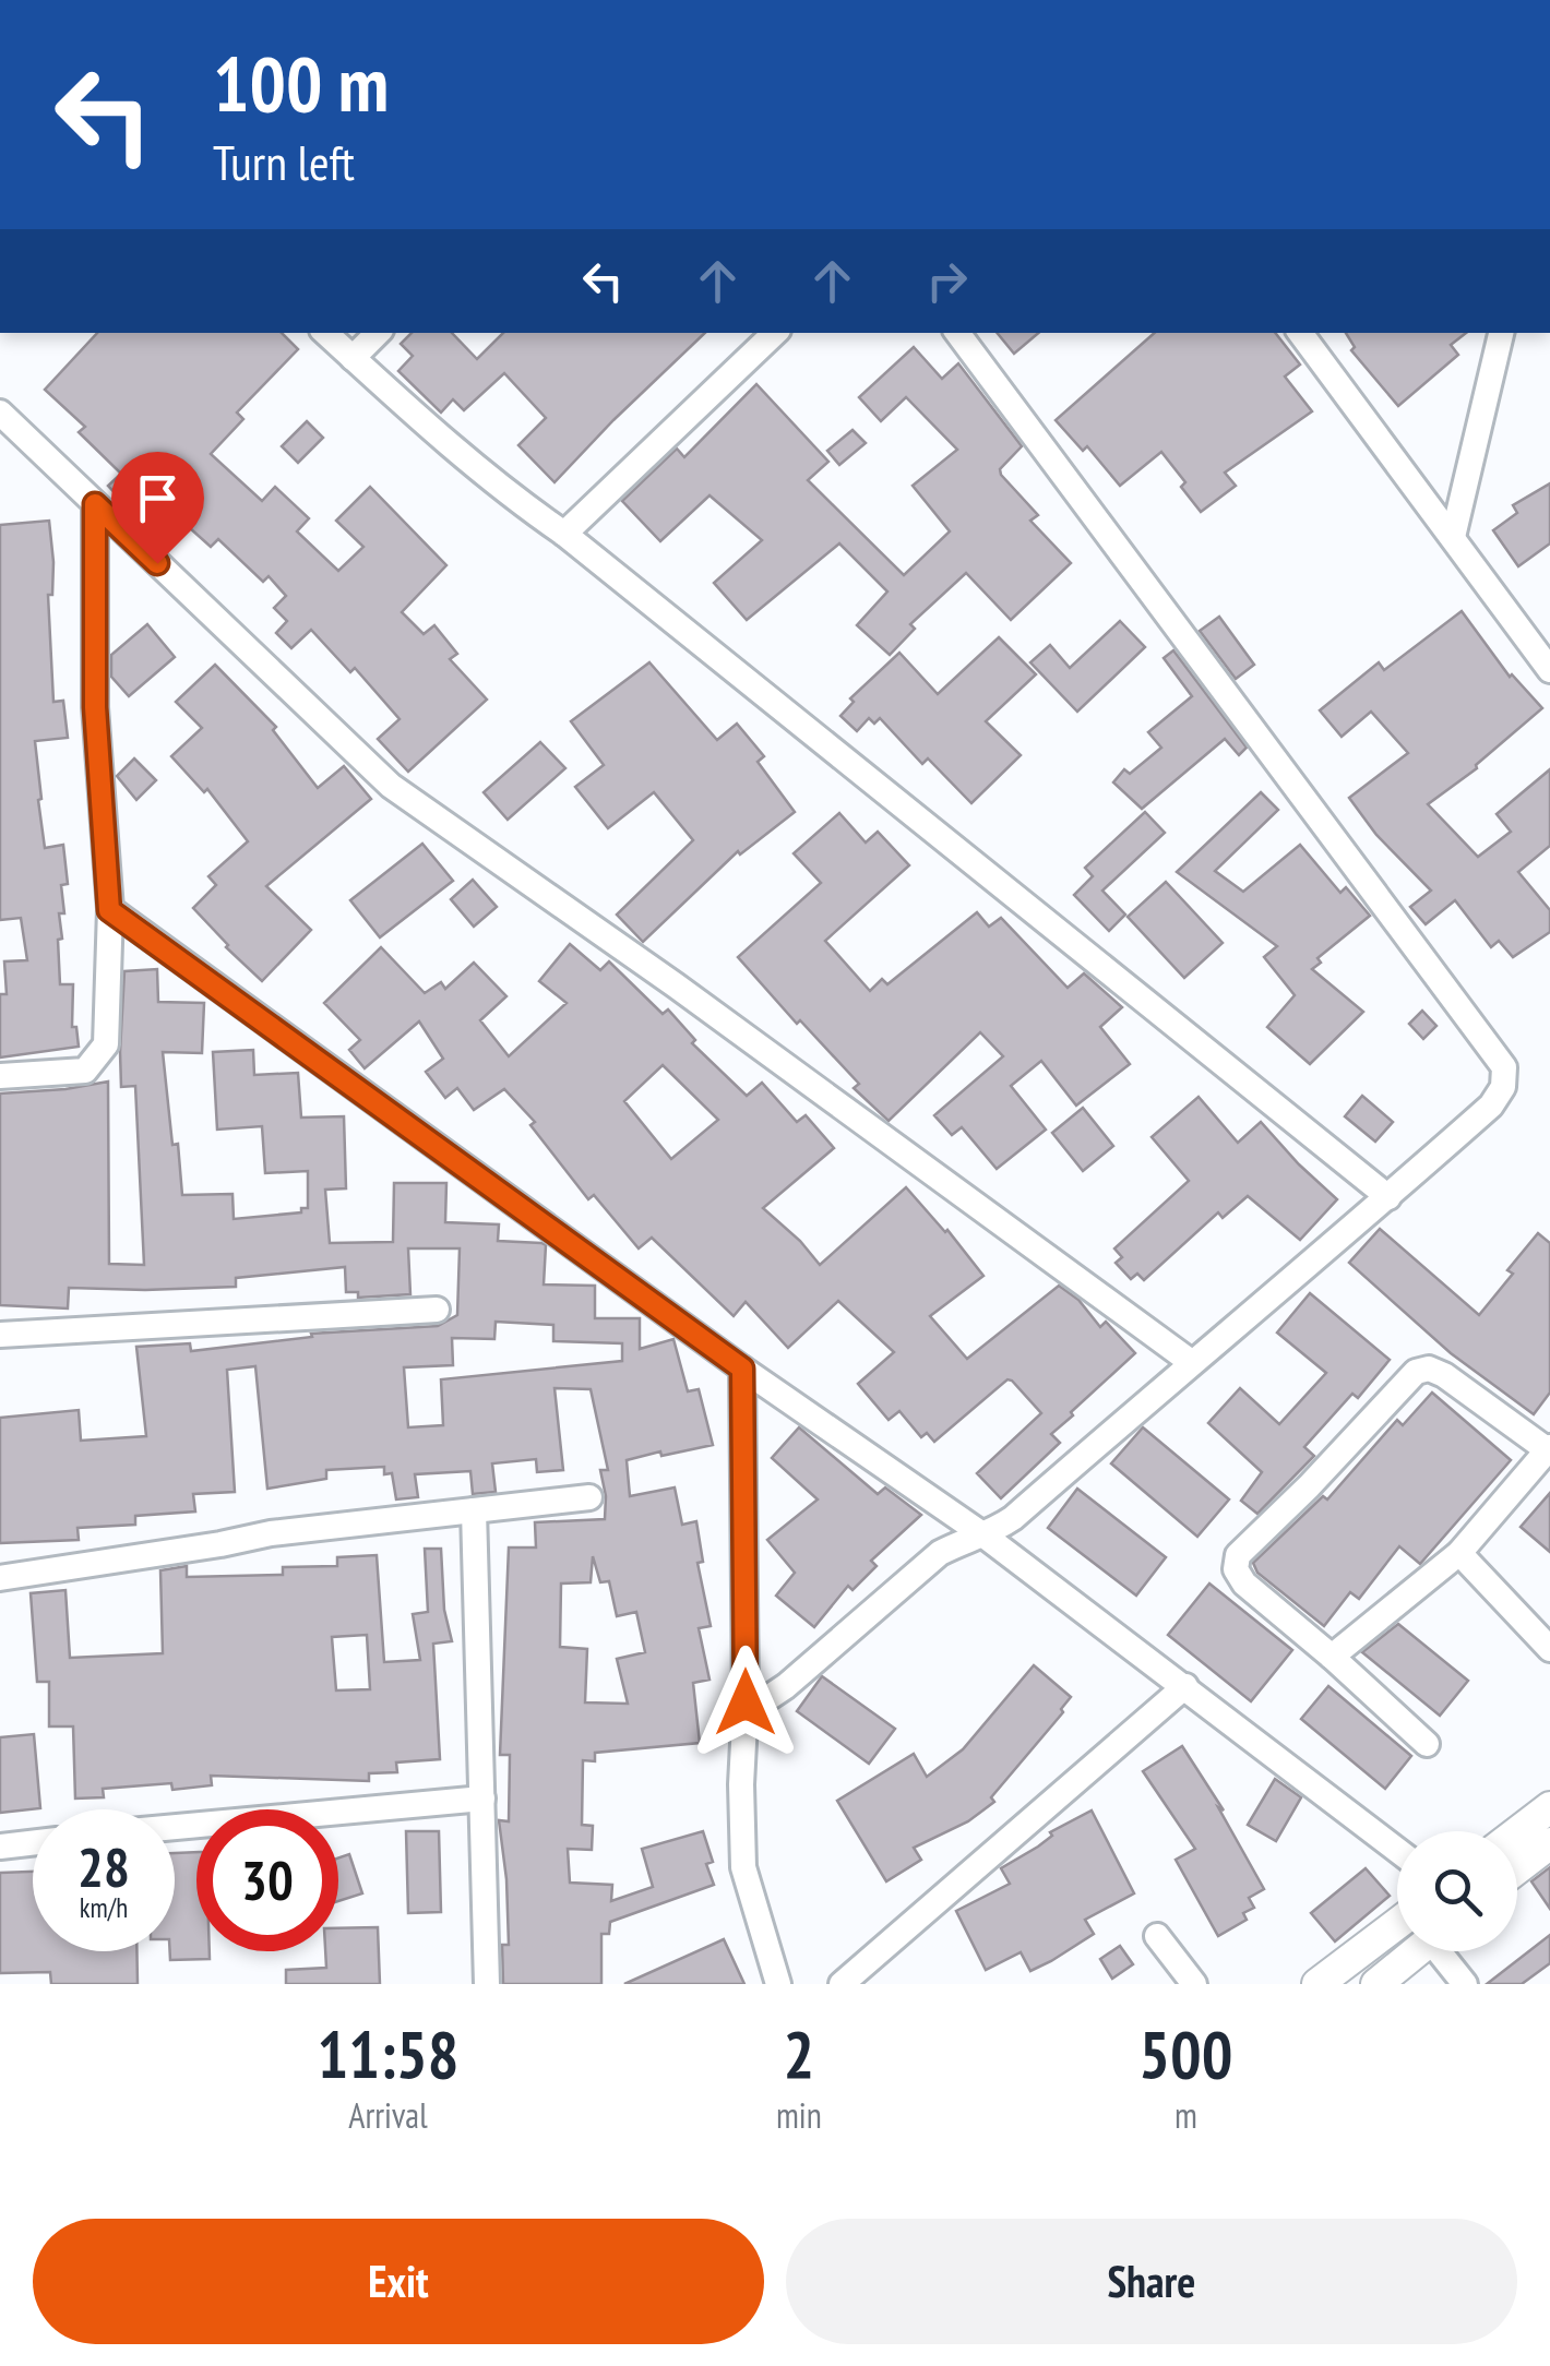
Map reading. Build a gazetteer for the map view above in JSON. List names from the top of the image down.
{
  "page": {
    "turn": ["100 m", "Turn left"],
    "speed": "28 km/h",
    "limit": "30",
    "eta": [
      "11:58",
      "Arrival",
      "2",
      "min",
      "500",
      "m"
    ],
    "buttons": ["Exit", "Share"]
  }
}
